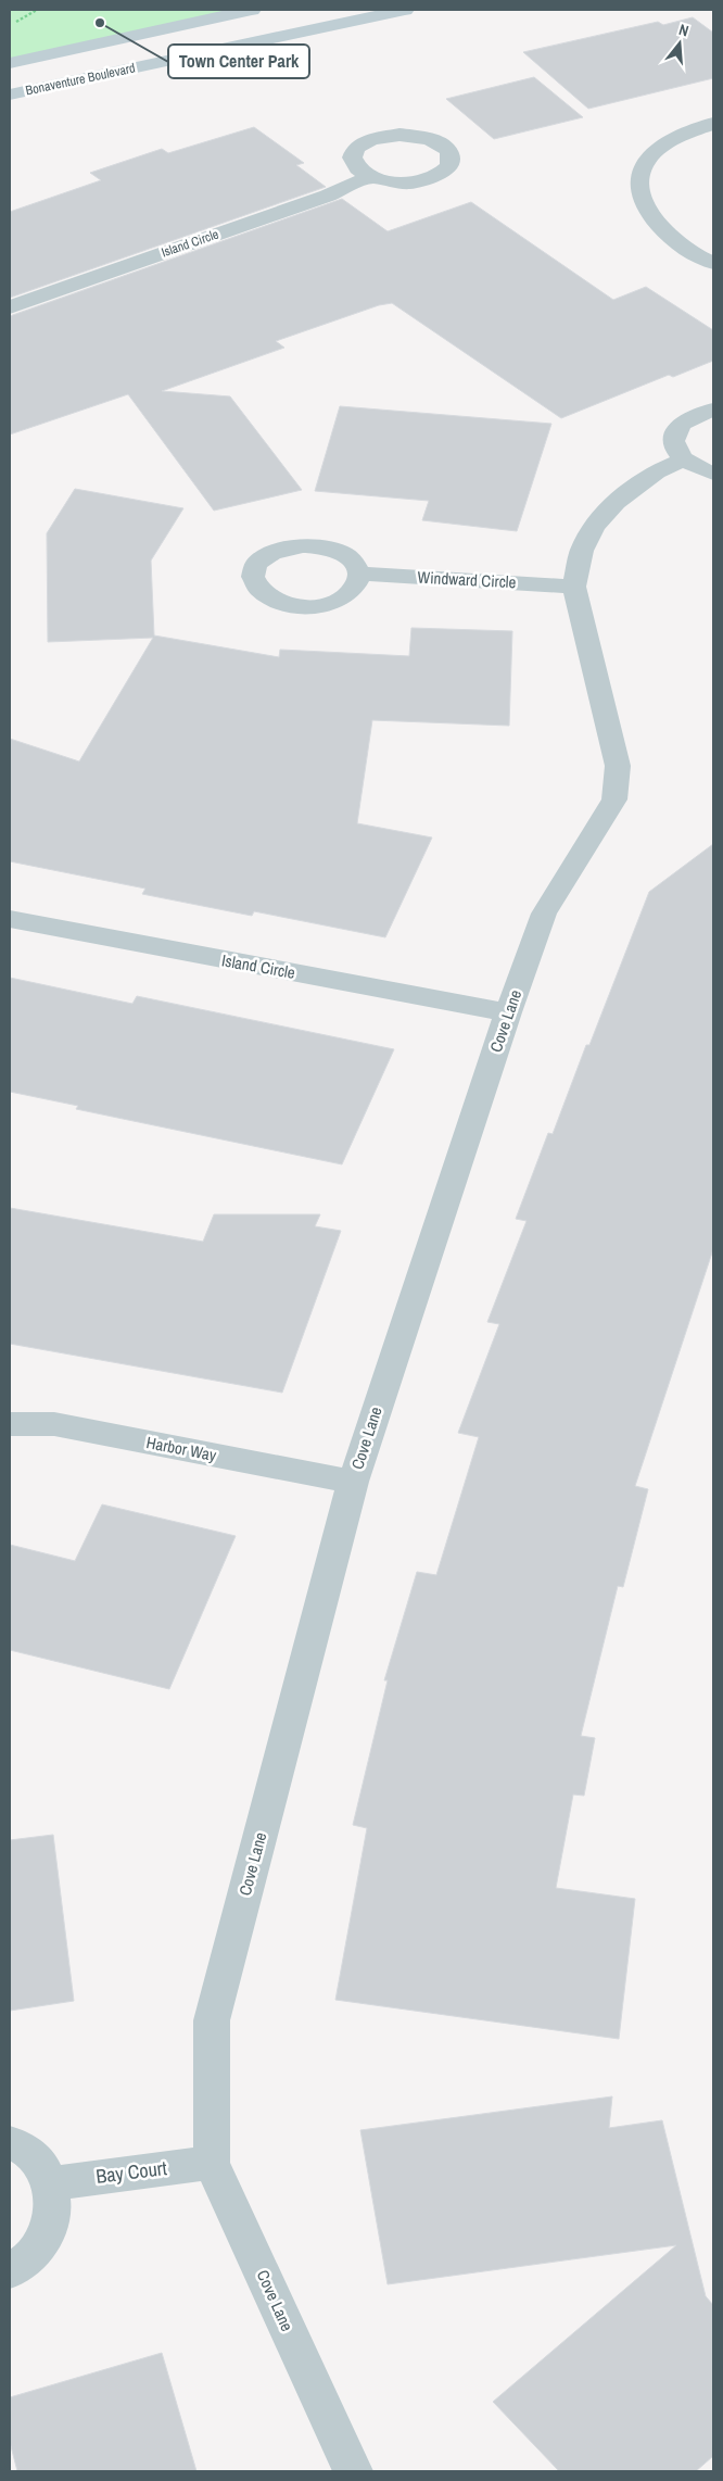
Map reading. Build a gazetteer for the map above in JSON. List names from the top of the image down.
{
  "streets": {
    "main road": ["Bonaventure Boulevard"],
    "street": [
      "Island Circle",
      "Windward Circle",
      "Cove Lane",
      "Harbor Way",
      "Bay Court"
    ]
  },
  "crossings": [
    ["Island Circle", "Cove Lane"],
    ["Windward Circle", "Cove Lane"],
    ["Cove Lane", "Harbor Way"],
    ["Cove Lane", "Bay Court"]
  ],
  "places": ["Town Center Park"],
  "north": "top"
}
